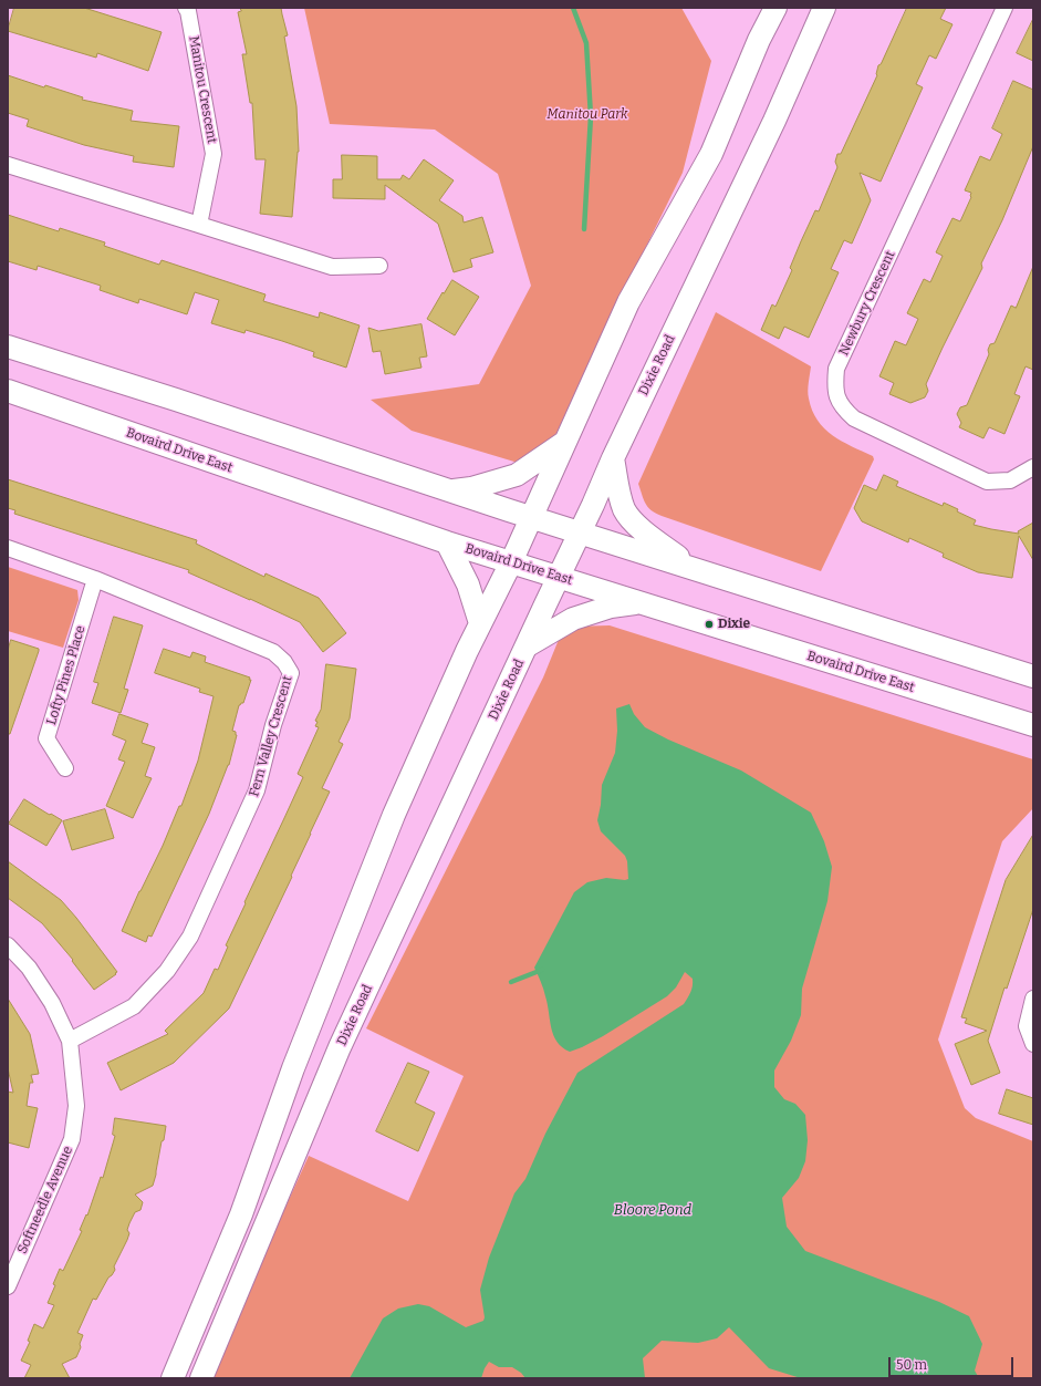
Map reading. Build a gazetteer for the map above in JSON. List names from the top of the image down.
{
  "streets": {
    "main road": ["Dixie Road", "Bovaird Drive East"],
    "street": [
      "Manitou Crescent",
      "Newbury Crescent",
      "Lofty Pines Place",
      "Fern Valley Crescent",
      "Softneedle Avenue"
    ]
  },
  "crossings": [
    ["Dixie Road", "Bovaird Drive East"],
    ["Lofty Pines Place", "Fern Valley Crescent"],
    ["Fern Valley Crescent", "Softneedle Avenue"]
  ],
  "water": ["Bloore Pond"],
  "parks": ["Manitou Park"],
  "places": ["Dixie"],
  "scale_bar": "50 m"
}
